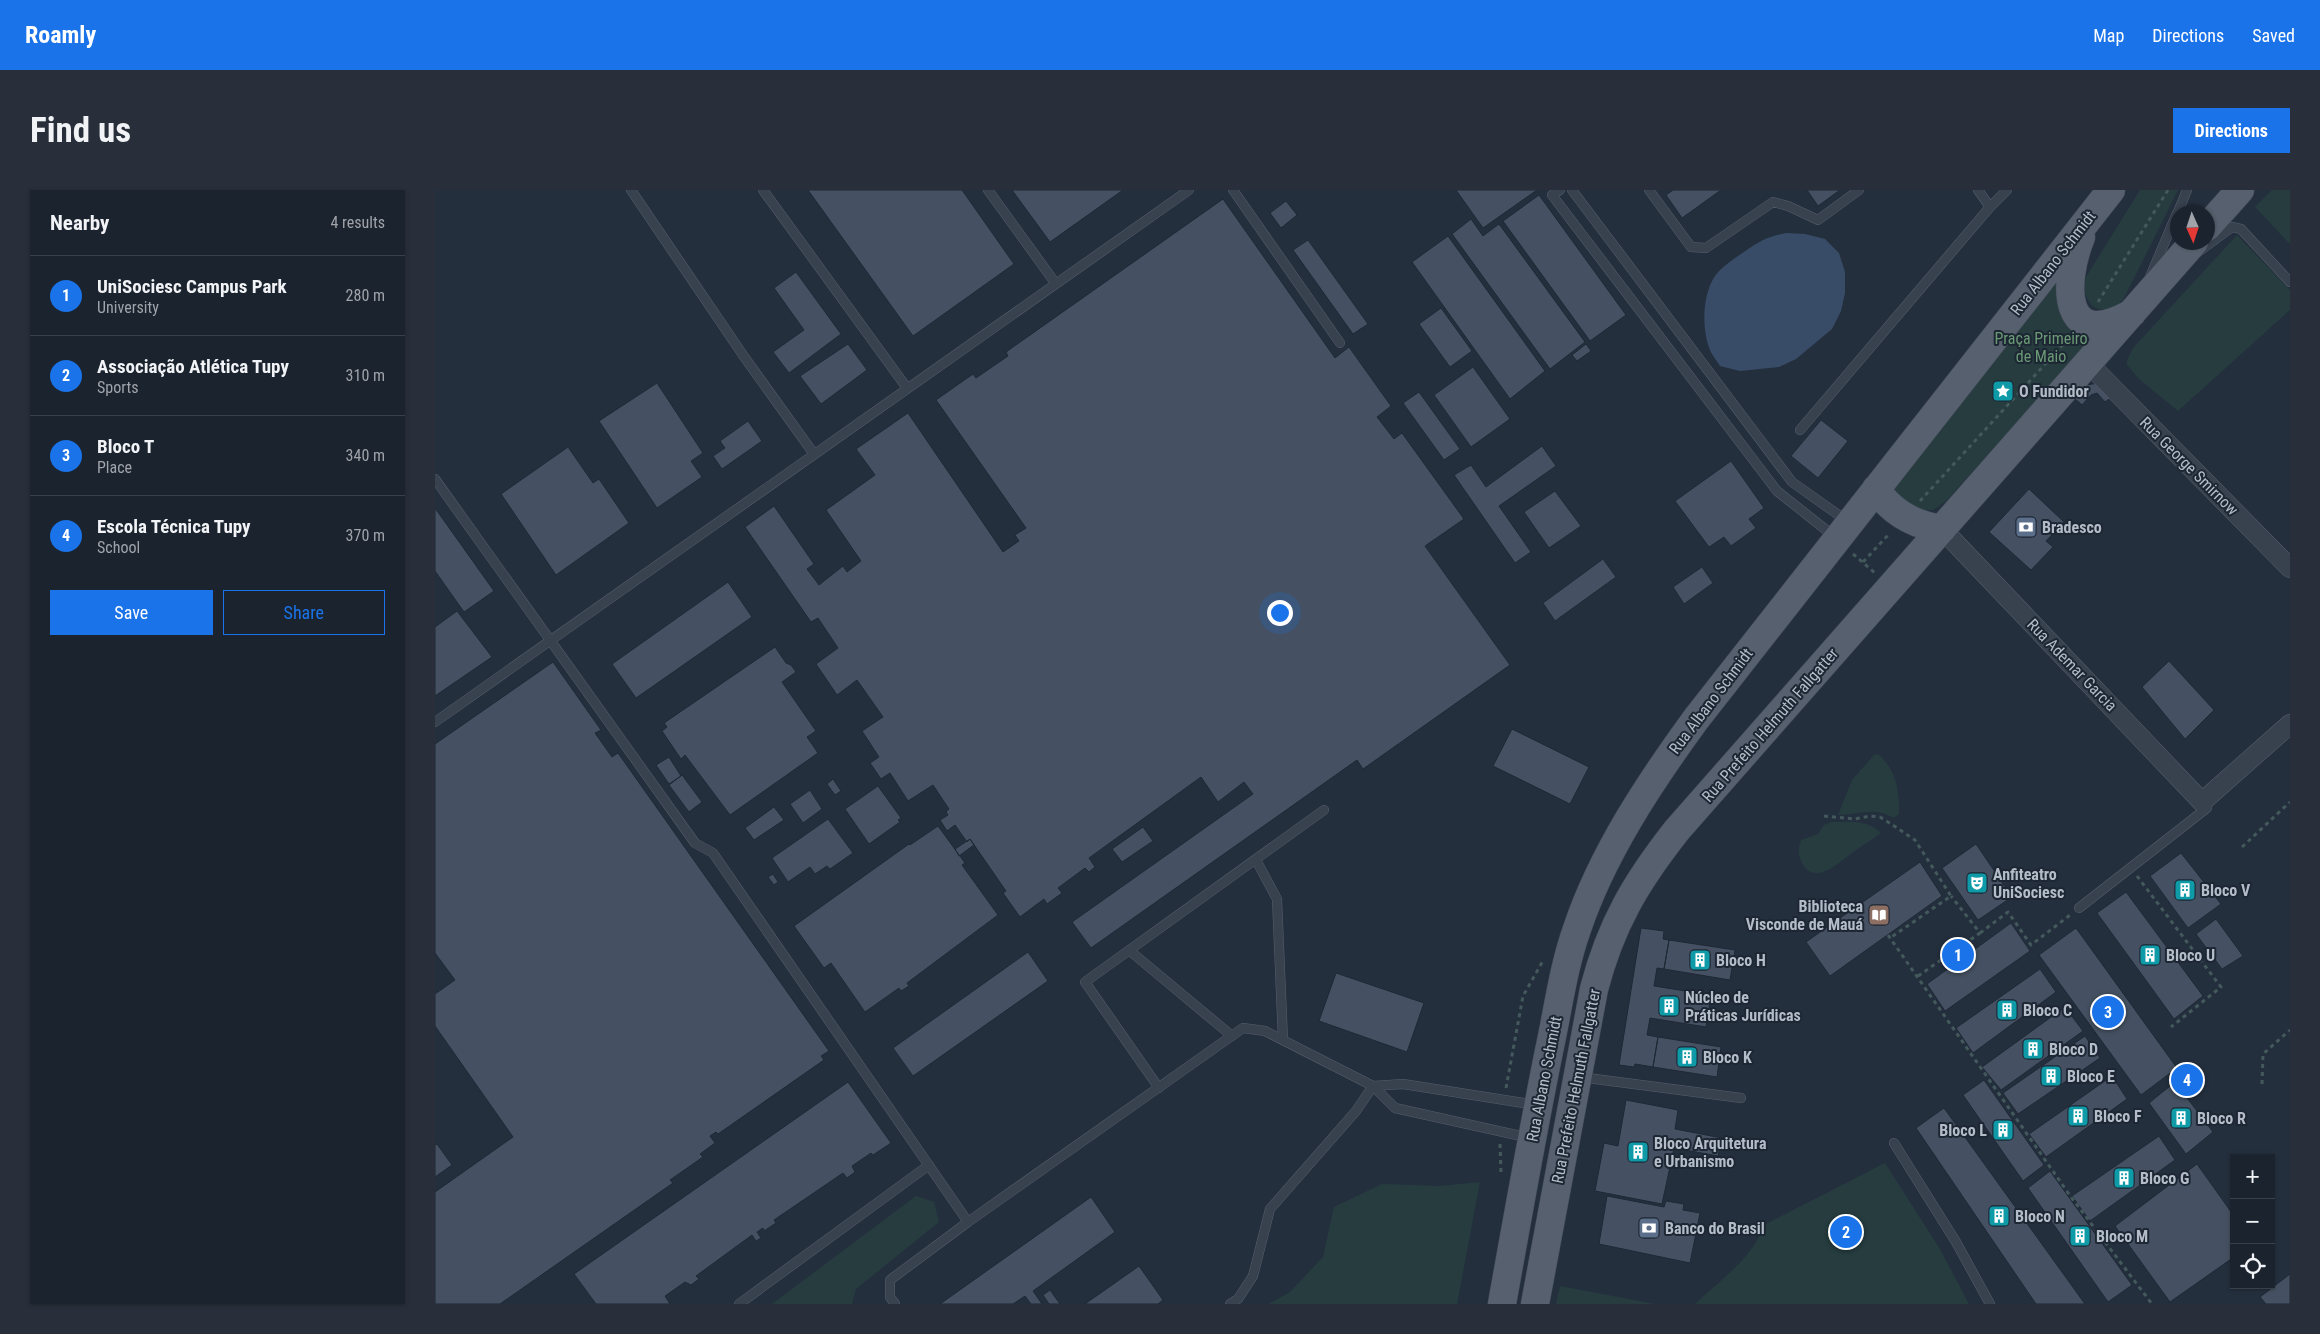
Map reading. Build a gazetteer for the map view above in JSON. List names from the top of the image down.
{
  "streets": {
    "main road": ["Rua Albano Schmidt", "Rua Prefeito Helmuth Fallgatter"],
    "street": ["Rua George Smirnow", "Rua Ademar Garcia"]
  },
  "crossings": [
    ["Rua George Smirnow", "Rua Prefeito Helmuth Fallgatter"],
    ["Rua Ademar Garcia", "Rua Prefeito Helmuth Fallgatter"]
  ],
  "parks": ["Praça Primeiro de Maio"],
  "places": {
    "place": ["O Fundidor"],
    "bank": ["Bradesco", "Banco do Brasil"],
    "theatre": ["Anfiteatro UniSociesc"],
    "building": [
      "Bloco V",
      "Bloco U",
      "Bloco H",
      "Núcleo de Práticas Jurídicas",
      "Bloco C",
      "Bloco D",
      "Bloco K",
      "Bloco E",
      "Bloco F",
      "Bloco R",
      "Bloco L",
      "Bloco Arquitetura e Urbanismo",
      "Bloco G",
      "Bloco N",
      "Bloco M"
    ],
    "library": ["Biblioteca Visconde de Mauá"]
  },
  "north": "bottom",
  "page": {
    "header": "Roamly",
    "nav": ["Map", "Directions", "Saved"],
    "buttons": [
      "Directions",
      ["Save", "Share"]
    ],
    "title": "Find us",
    "heading": ["Nearby", "4 results"],
    "list": [
      {
        "mark": "1",
        "name": "UniSociesc Campus Park",
        "note": "University",
        "value": "280 m"
      },
      {
        "mark": "2",
        "name": "Associação Atlética Tupy",
        "note": "Sports",
        "value": "310 m"
      },
      {
        "mark": "3",
        "name": "Bloco T",
        "note": "Place",
        "value": "340 m"
      },
      {
        "mark": "4",
        "name": "Escola Técnica Tupy",
        "note": "School",
        "value": "370 m"
      }
    ],
    "pins": [
      "1",
      "3",
      "4",
      "2"
    ],
    "map_buttons": ["+", "−"]
  }
}
